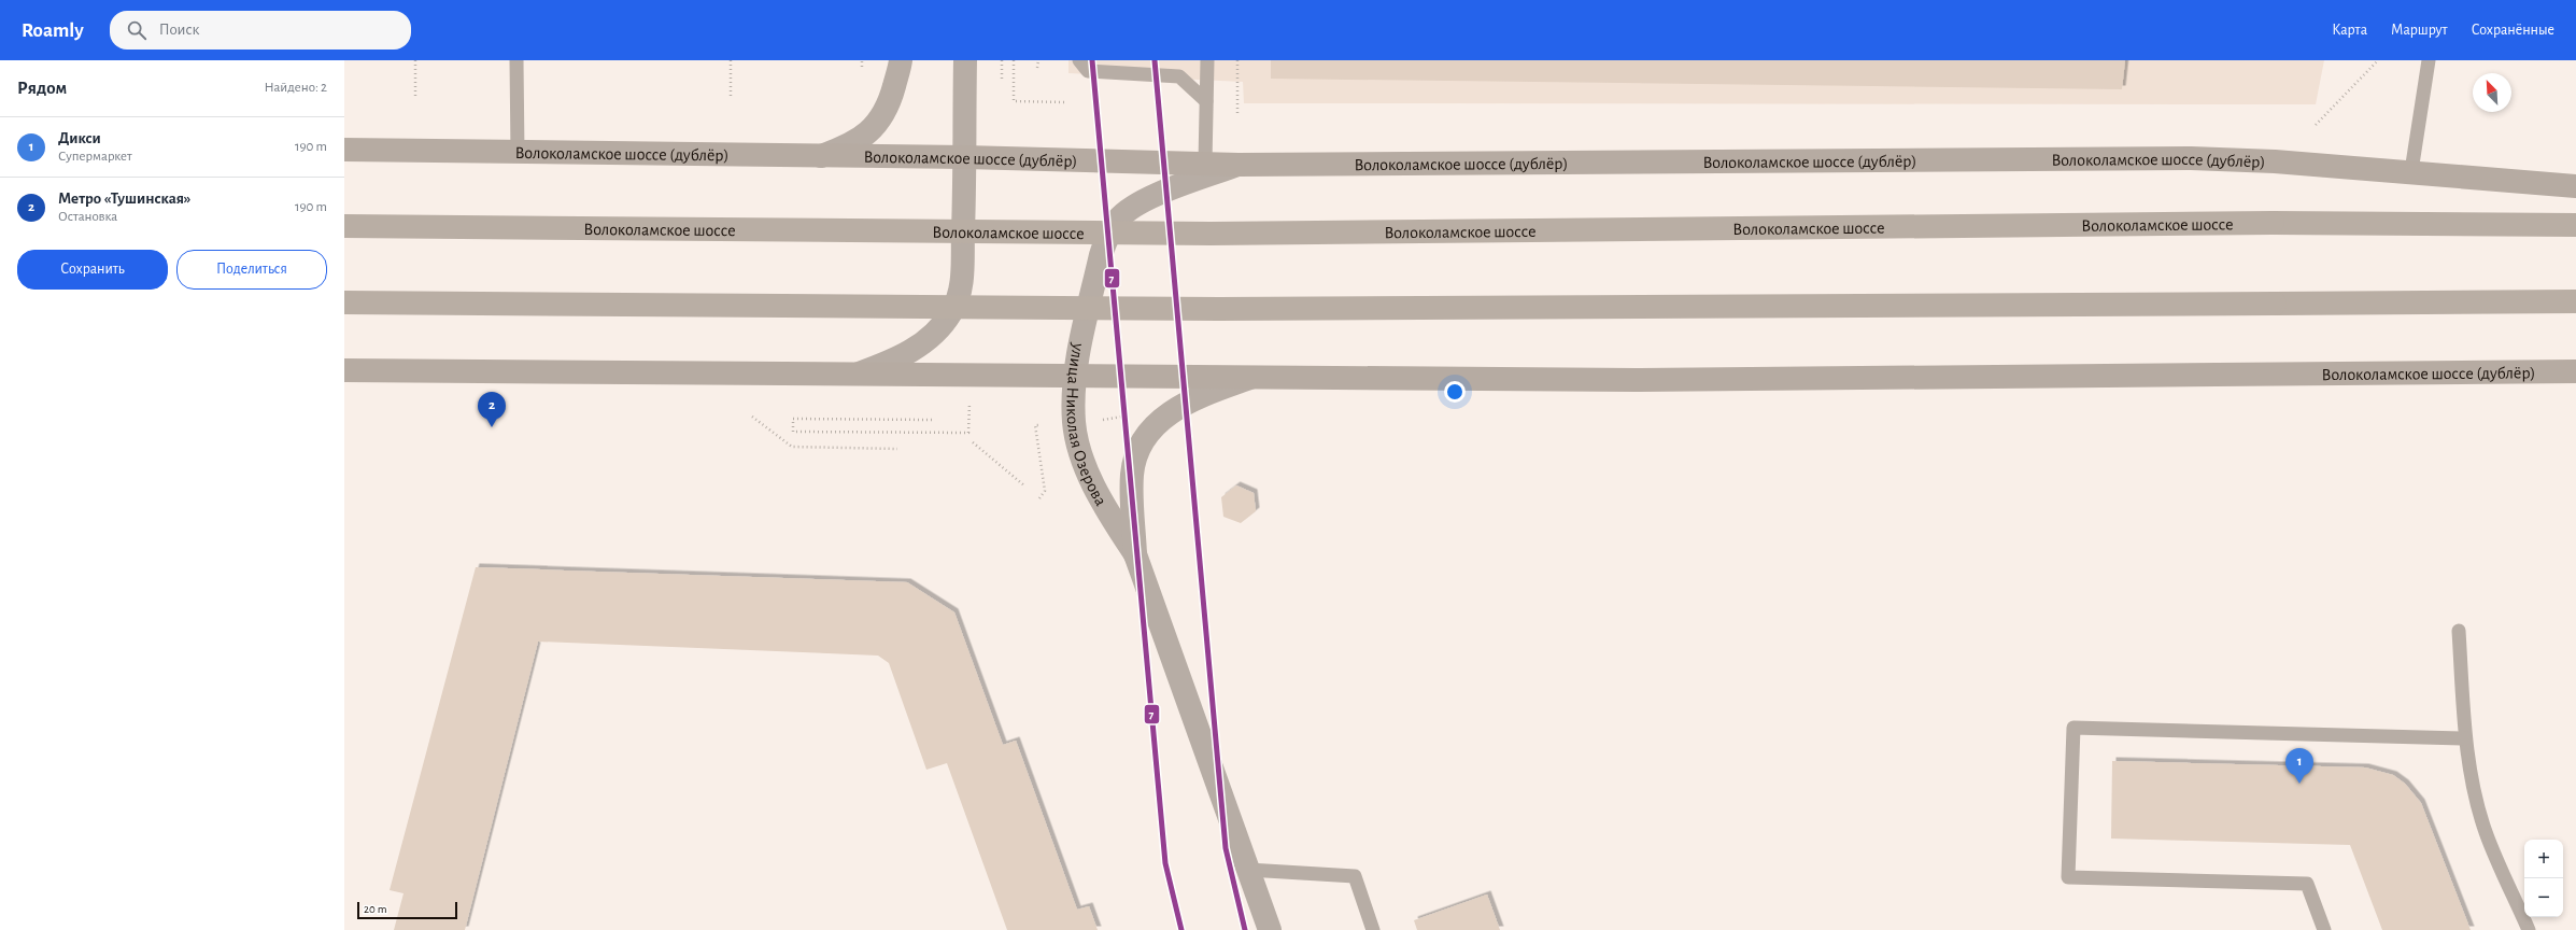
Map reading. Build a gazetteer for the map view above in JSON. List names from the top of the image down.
{
  "streets": {
    "main road": ["Волоколамское шоссе"],
    "street": ["Волоколамское шоссе (дублёр)", "улица Николая Озерова"]
  },
  "crossings": [
    ["Волоколамское шоссе (дублёр)", "улица Николая Озерова"]
  ],
  "lines": ["transit line 7"],
  "scale_bar": "20 m",
  "north": "top left",
  "page": {
    "header": "Roamly",
    "search": "Поиск",
    "nav": ["Карта", "Маршрут", "Сохранённые"],
    "heading": ["Рядом", "Найдено: 2"],
    "list": [
      {
        "mark": "1",
        "name": "Дикси",
        "note": "Супермаркет",
        "value": "190 m"
      },
      {
        "mark": "2",
        "name": "Метро «Тушинская»",
        "note": "Остановка",
        "value": "190 m"
      }
    ],
    "buttons": ["Сохранить", "Поделиться"],
    "pins": ["2", "1"],
    "map_buttons": ["+", "−"],
    "scale": "20 m"
  }
}
